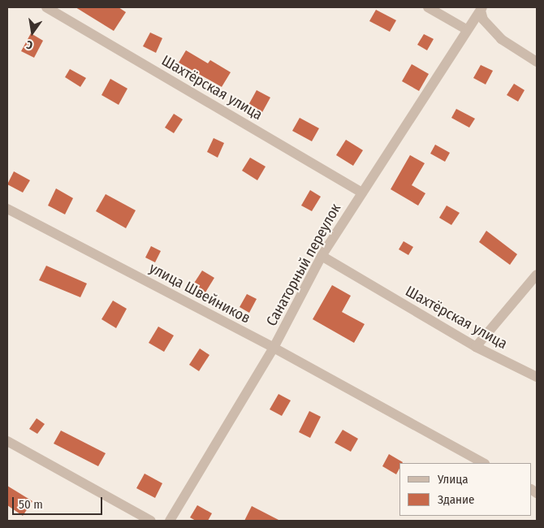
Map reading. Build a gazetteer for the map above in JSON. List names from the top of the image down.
{
  "streets": {
    "street": ["Шахтёрская улица", "Санаторный переулок", "улица Швейников"]
  },
  "crossings": [
    ["Шахтёрская улица", "Санаторный переулок"],
    ["Санаторный переулок", "улица Швейников"]
  ],
  "legend": ["Улица", "Здание"],
  "scale_bar": "50 m",
  "north": "bottom"
}
